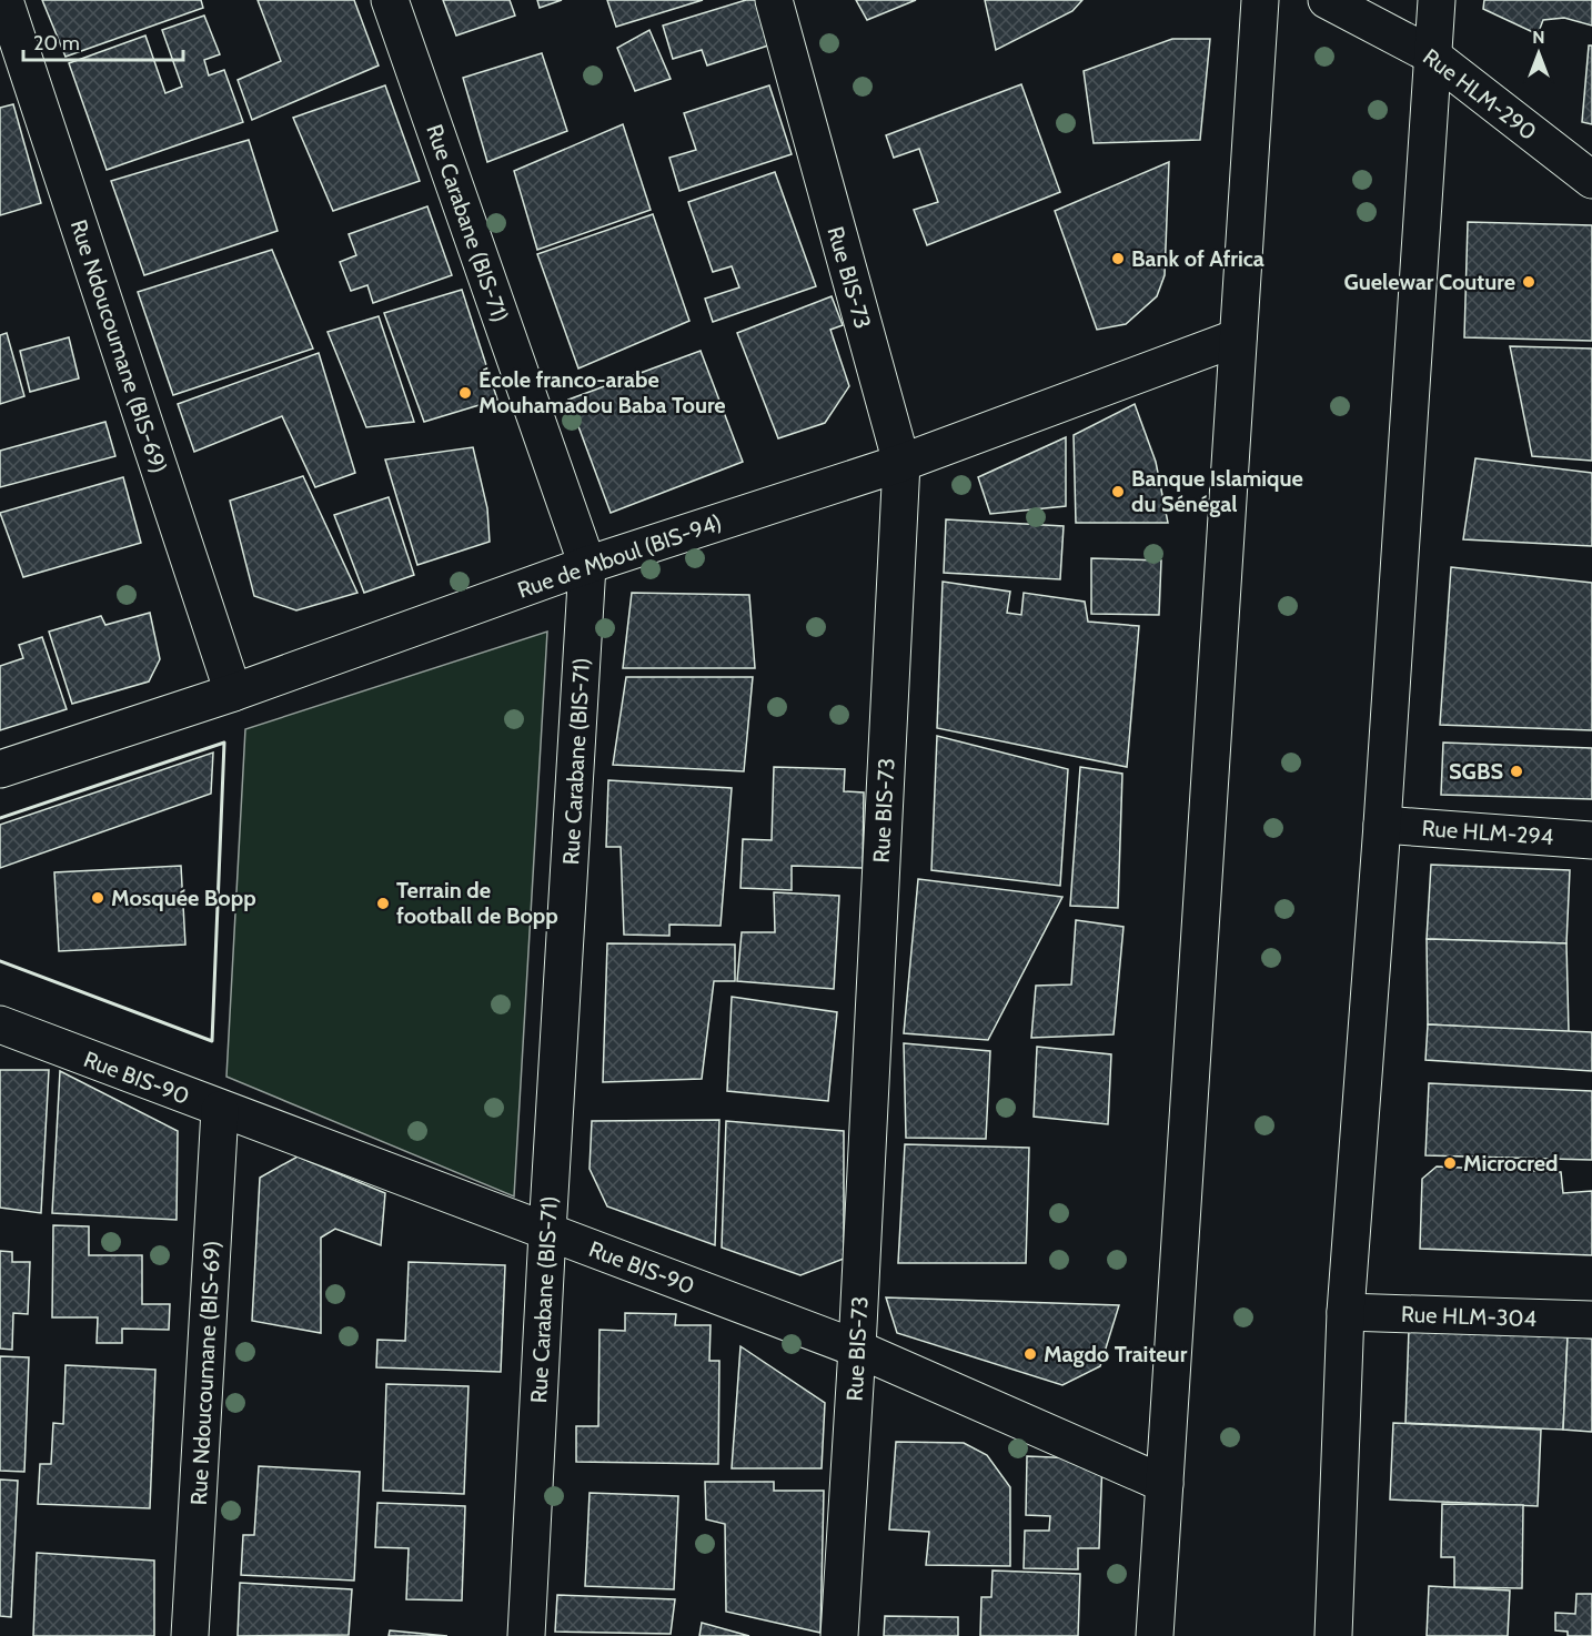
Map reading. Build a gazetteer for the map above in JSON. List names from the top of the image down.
{
  "streets": {
    "street": [
      "Rue HLM-290",
      "Rue Carabane (BIS-71)",
      "Rue BIS-73",
      "Rue Ndoucoumane (BIS-69)",
      "Rue de Mboul (BIS-94)",
      "Rue HLM-294",
      "Rue BIS-90",
      "Rue HLM-304"
    ]
  },
  "crossings": [
    ["Rue Carabane (BIS-71)", "Rue de Mboul (BIS-94)"],
    ["Rue Carabane (BIS-71)", "Rue BIS-90"],
    ["Rue BIS-73", "Rue de Mboul (BIS-94)"],
    ["Rue BIS-73", "Rue BIS-90"],
    ["Rue Ndoucoumane (BIS-69)", "Rue de Mboul (BIS-94)"],
    ["Rue Ndoucoumane (BIS-69)", "Rue BIS-90"]
  ],
  "places": [
    "Bank of Africa",
    "Guelewar Couture",
    "École franco-arabe Mouhamadou Baba Toure",
    "Banque Islamique du Sénégal",
    "SGBS",
    "Mosquée Bopp",
    "Terrain de football de Bopp",
    "Microcred",
    "Magdo Traiteur"
  ],
  "scale_bar": "20 m",
  "north": "top"
}
